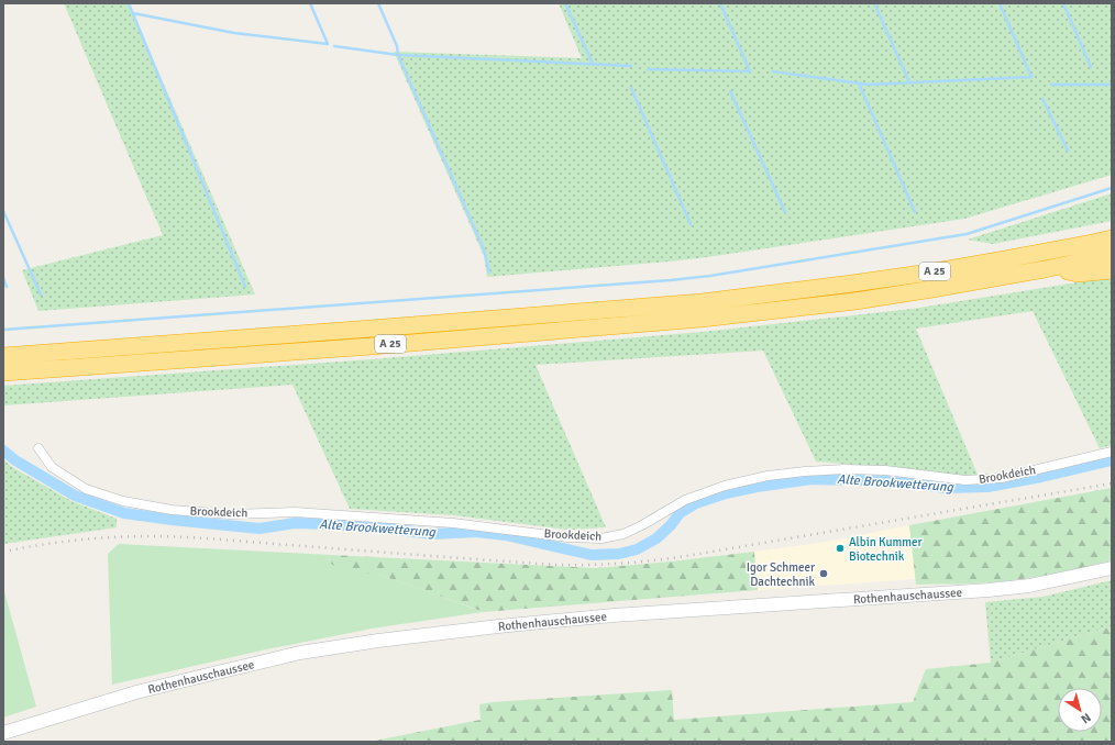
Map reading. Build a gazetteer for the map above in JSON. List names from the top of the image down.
{
  "streets": {
    "highway": ["A 25"],
    "main road": ["Rothenhauschaussee"],
    "street": ["Brookdeich"]
  },
  "water": ["Alte Brookwetterung"],
  "places": ["Albin Kummer Biotechnik", "Igor Schmeer Dachtechnik"],
  "north": "bottom right"
}
